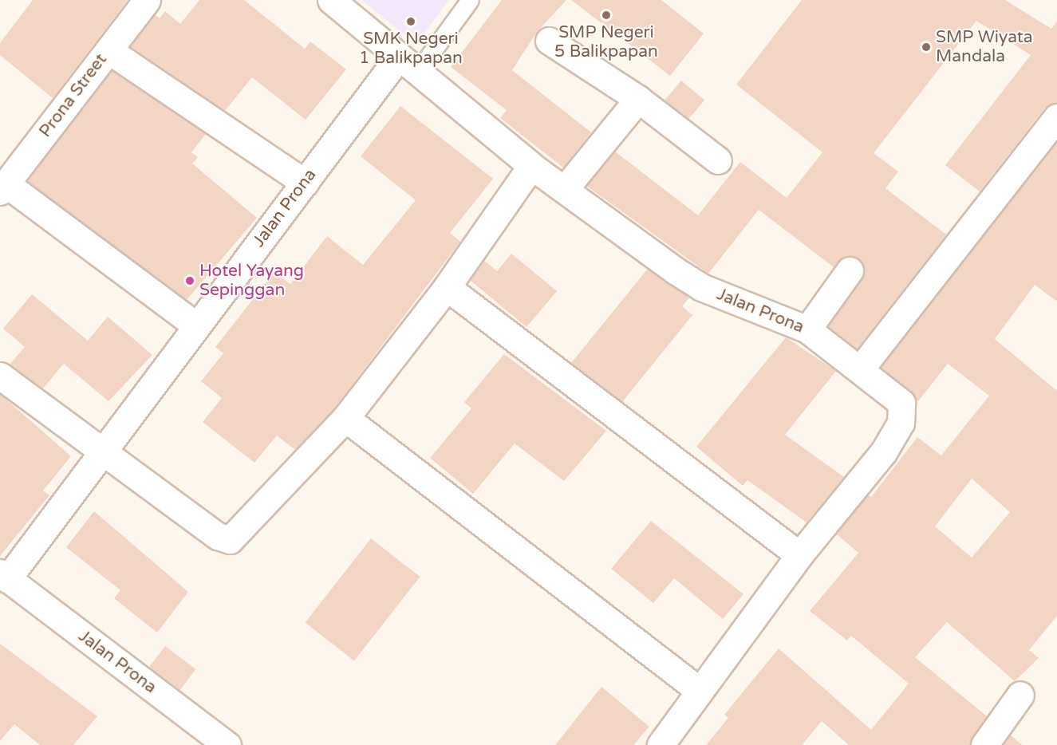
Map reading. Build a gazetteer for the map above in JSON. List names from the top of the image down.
{
  "streets": {
    "street": ["Prona Street", "Jalan Prona"]
  },
  "places": [
    "SMP Negeri 5 Balikpapan",
    "SMK Negeri 1 Balikpapan",
    "SMP Wiyata Mandala",
    "Hotel Yayang Sepinggan"
  ]
}
